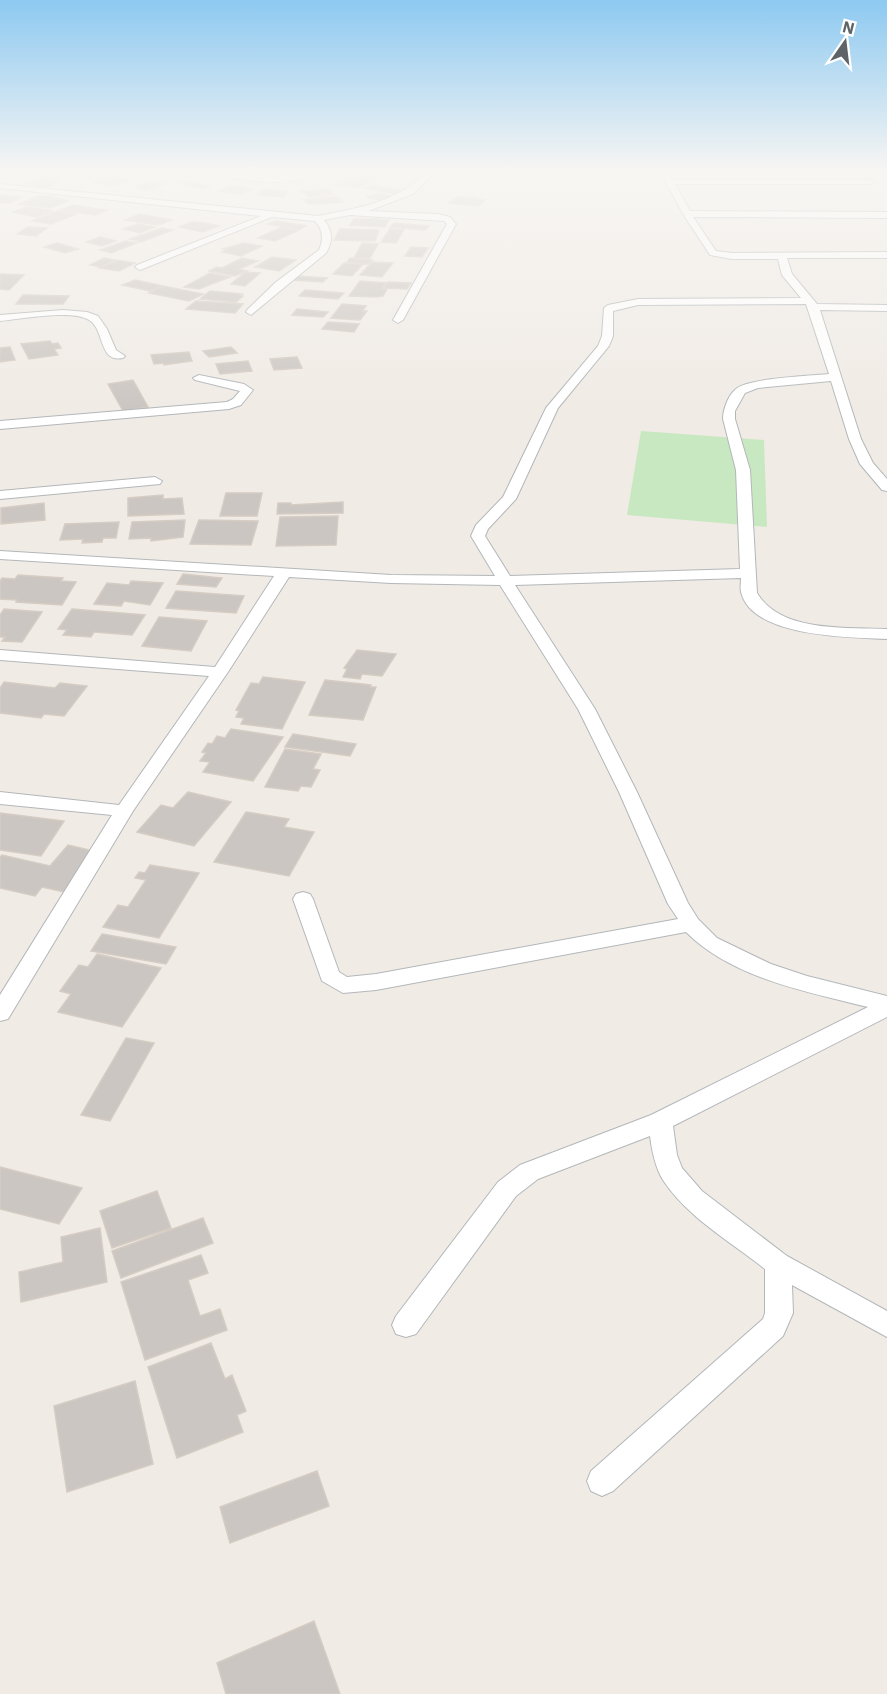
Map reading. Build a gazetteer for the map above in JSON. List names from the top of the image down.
{
  "north": "top"
}
